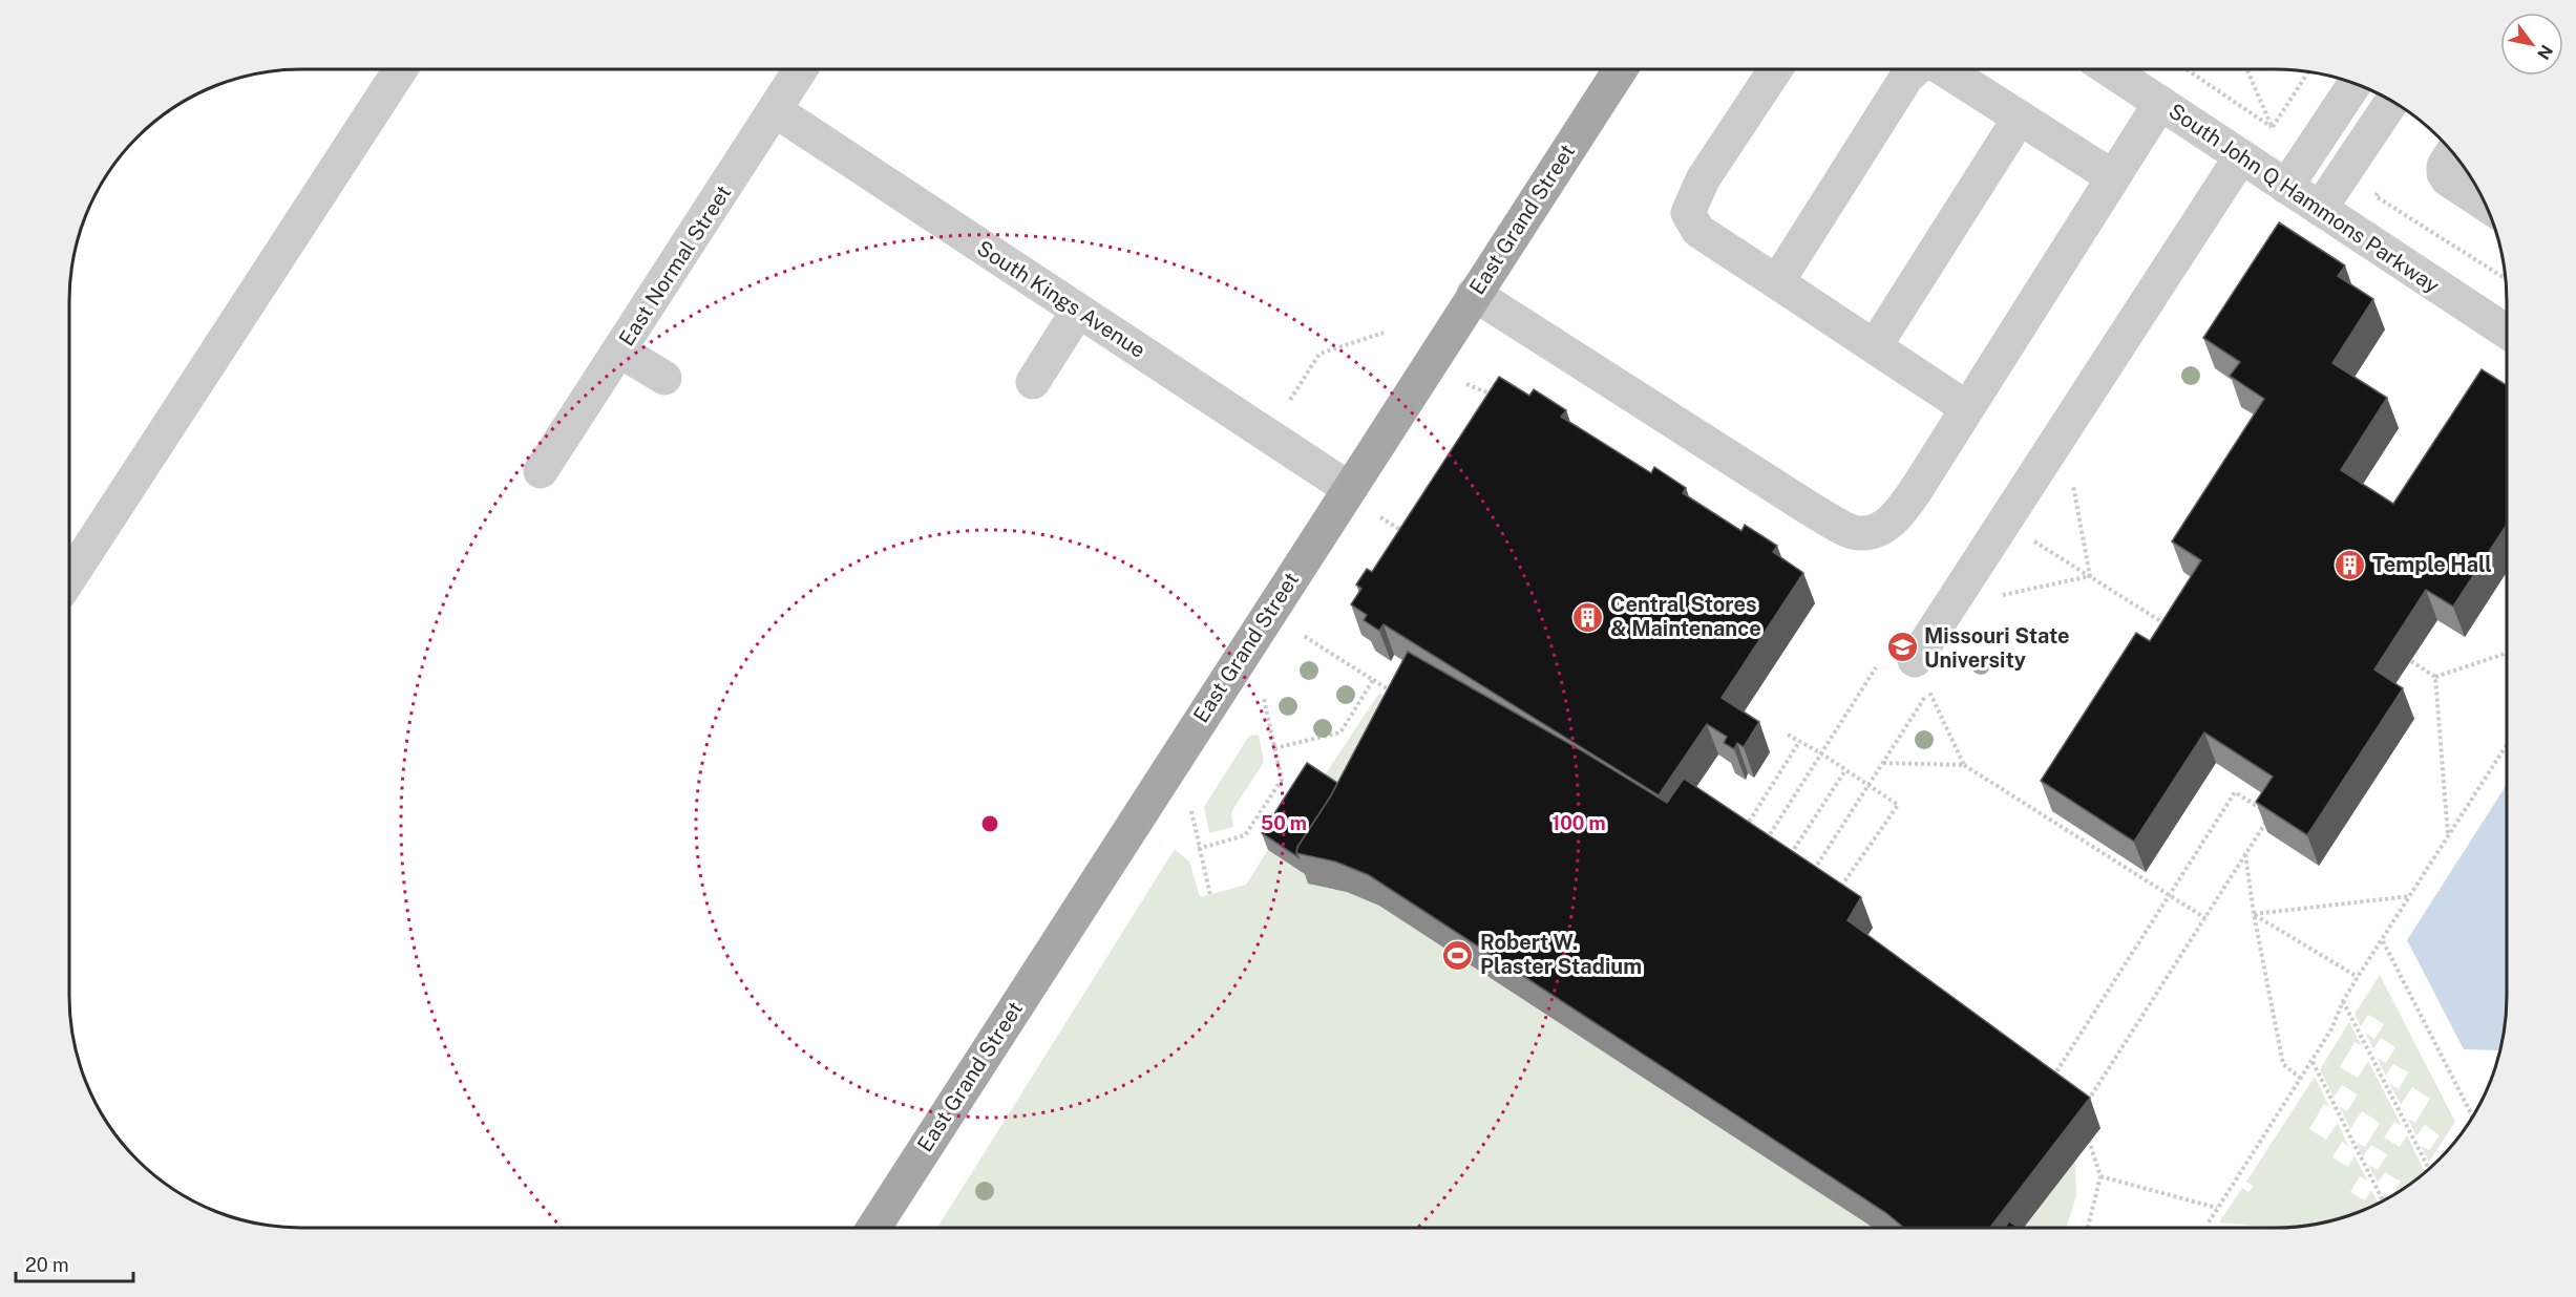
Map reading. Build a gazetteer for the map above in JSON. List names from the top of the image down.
{
  "streets": {
    "main road": ["East Grand Street"],
    "street": ["South John Q Hammons Parkway", "East Normal Street", "South Kings Avenue"]
  },
  "crossings": [
    ["East Grand Street", "South Kings Avenue"],
    ["East Normal Street", "South Kings Avenue"]
  ],
  "places": {
    "building": ["Temple Hall", "Central Stores & Maintenance"],
    "school or university": ["Missouri State University"],
    "sports": ["Robert W. Plaster Stadium"]
  },
  "scale_bar": "20 m",
  "north": "bottom right",
  "rings": ["50 m", "100 m"]
}
